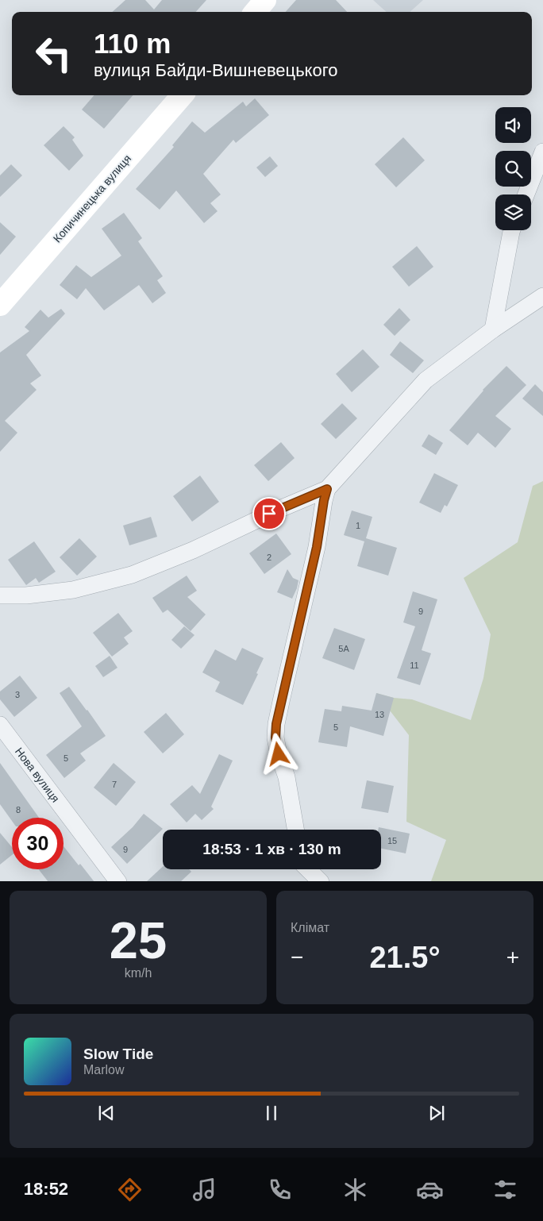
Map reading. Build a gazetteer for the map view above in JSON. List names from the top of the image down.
{
  "streets": {
    "main road": ["Копичинецька вулиця"],
    "street": ["Нова вулиця"]
  },
  "house_numbers": [
    "1",
    "2",
    "9",
    "5А",
    "11",
    "3",
    "13",
    "5",
    "5",
    "7",
    "8",
    "15",
    "9"
  ],
  "page": {
    "turn": ["110 m", "вулиця Байди-Вишневецького"],
    "limit": "30",
    "trip": "18:53 · 1 хв · 130 m",
    "tile": [
      ["25", "km/h"],
      "Клімат"
    ],
    "heat": ["−", "21.5°", "+"],
    "song": ["Slow Tide", "Marlow"],
    "tabs": "18:52"
  }
}
